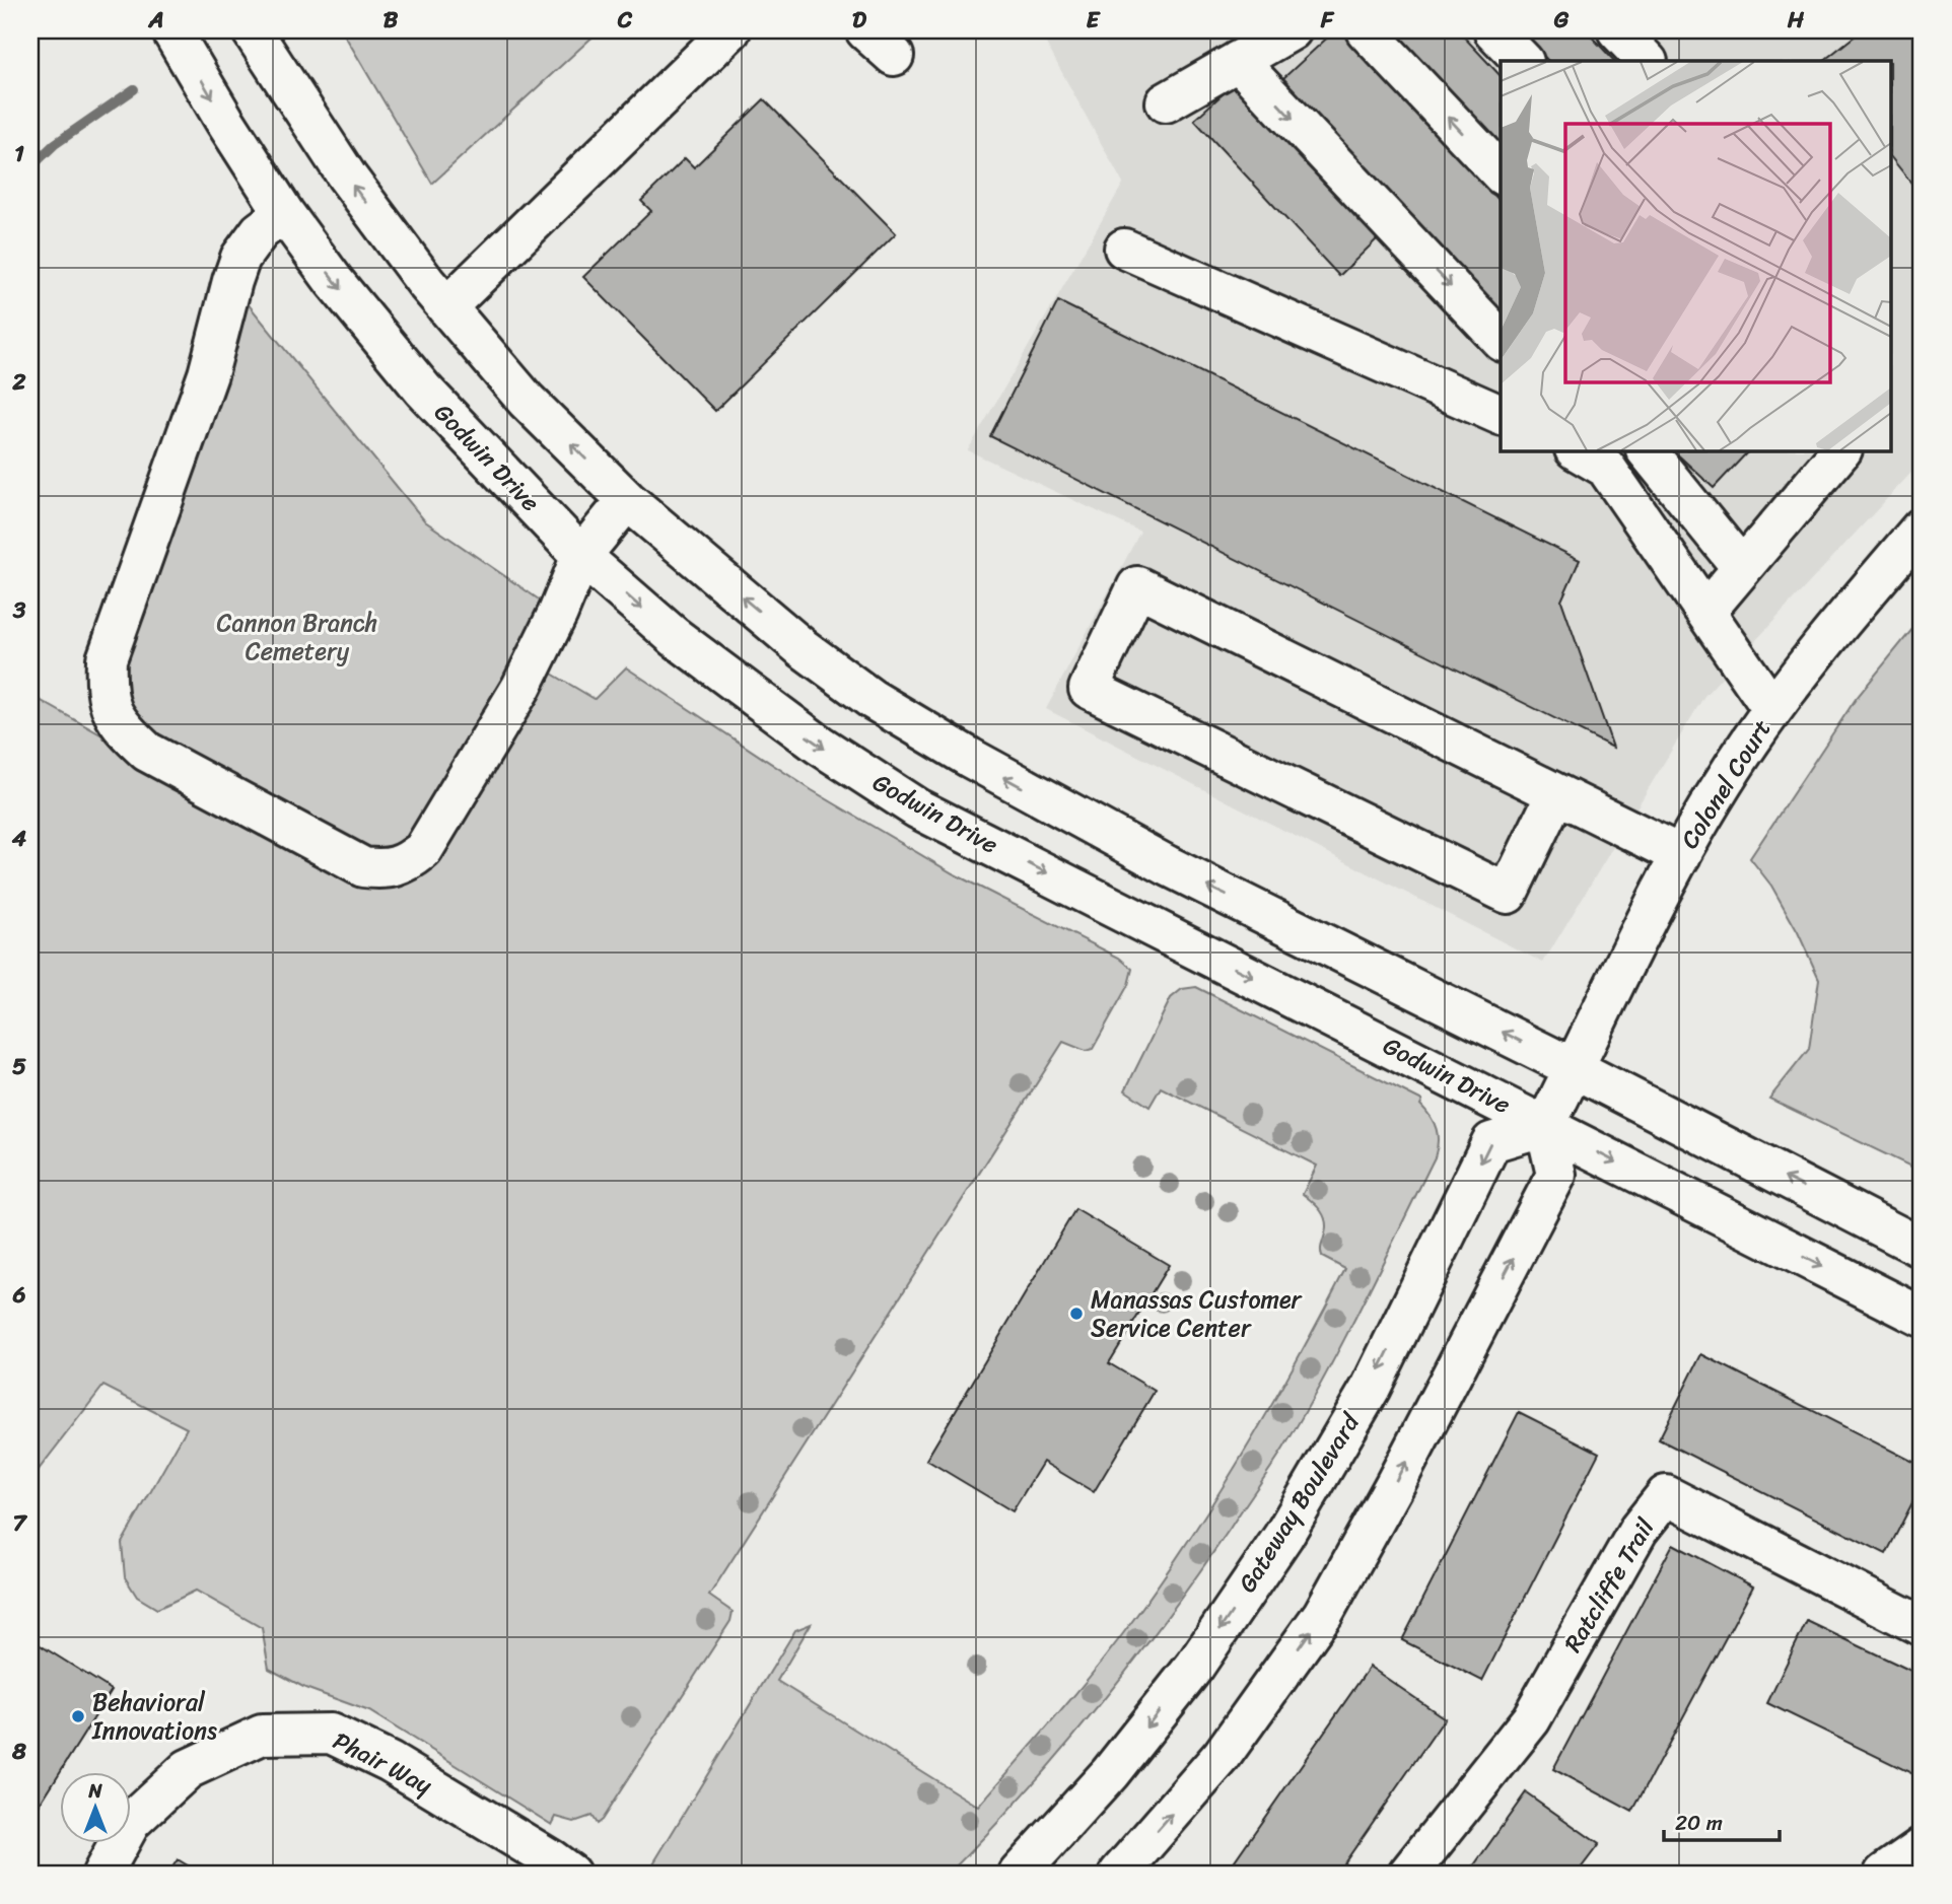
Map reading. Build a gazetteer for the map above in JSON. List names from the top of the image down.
{
  "streets": {
    "street": [
      "Godwin Drive",
      "Colonel Court",
      "Gateway Boulevard",
      "Ratcliffe Trail",
      "Phair Way"
    ]
  },
  "crossings": [
    ["Godwin Drive", "Gateway Boulevard"]
  ],
  "parks": ["Cannon Branch Cemetery"],
  "places": ["Manassas Customer Service Center", "Behavioral Innovations"],
  "scale_bar": "20 m",
  "north": "top",
  "grid": {
    "columns": [
      "A",
      "B",
      "C",
      "D",
      "E",
      "F",
      "G",
      "H"
    ],
    "rows": [
      "1",
      "2",
      "3",
      "4",
      "5",
      "6",
      "7",
      "8"
    ]
  }
}
